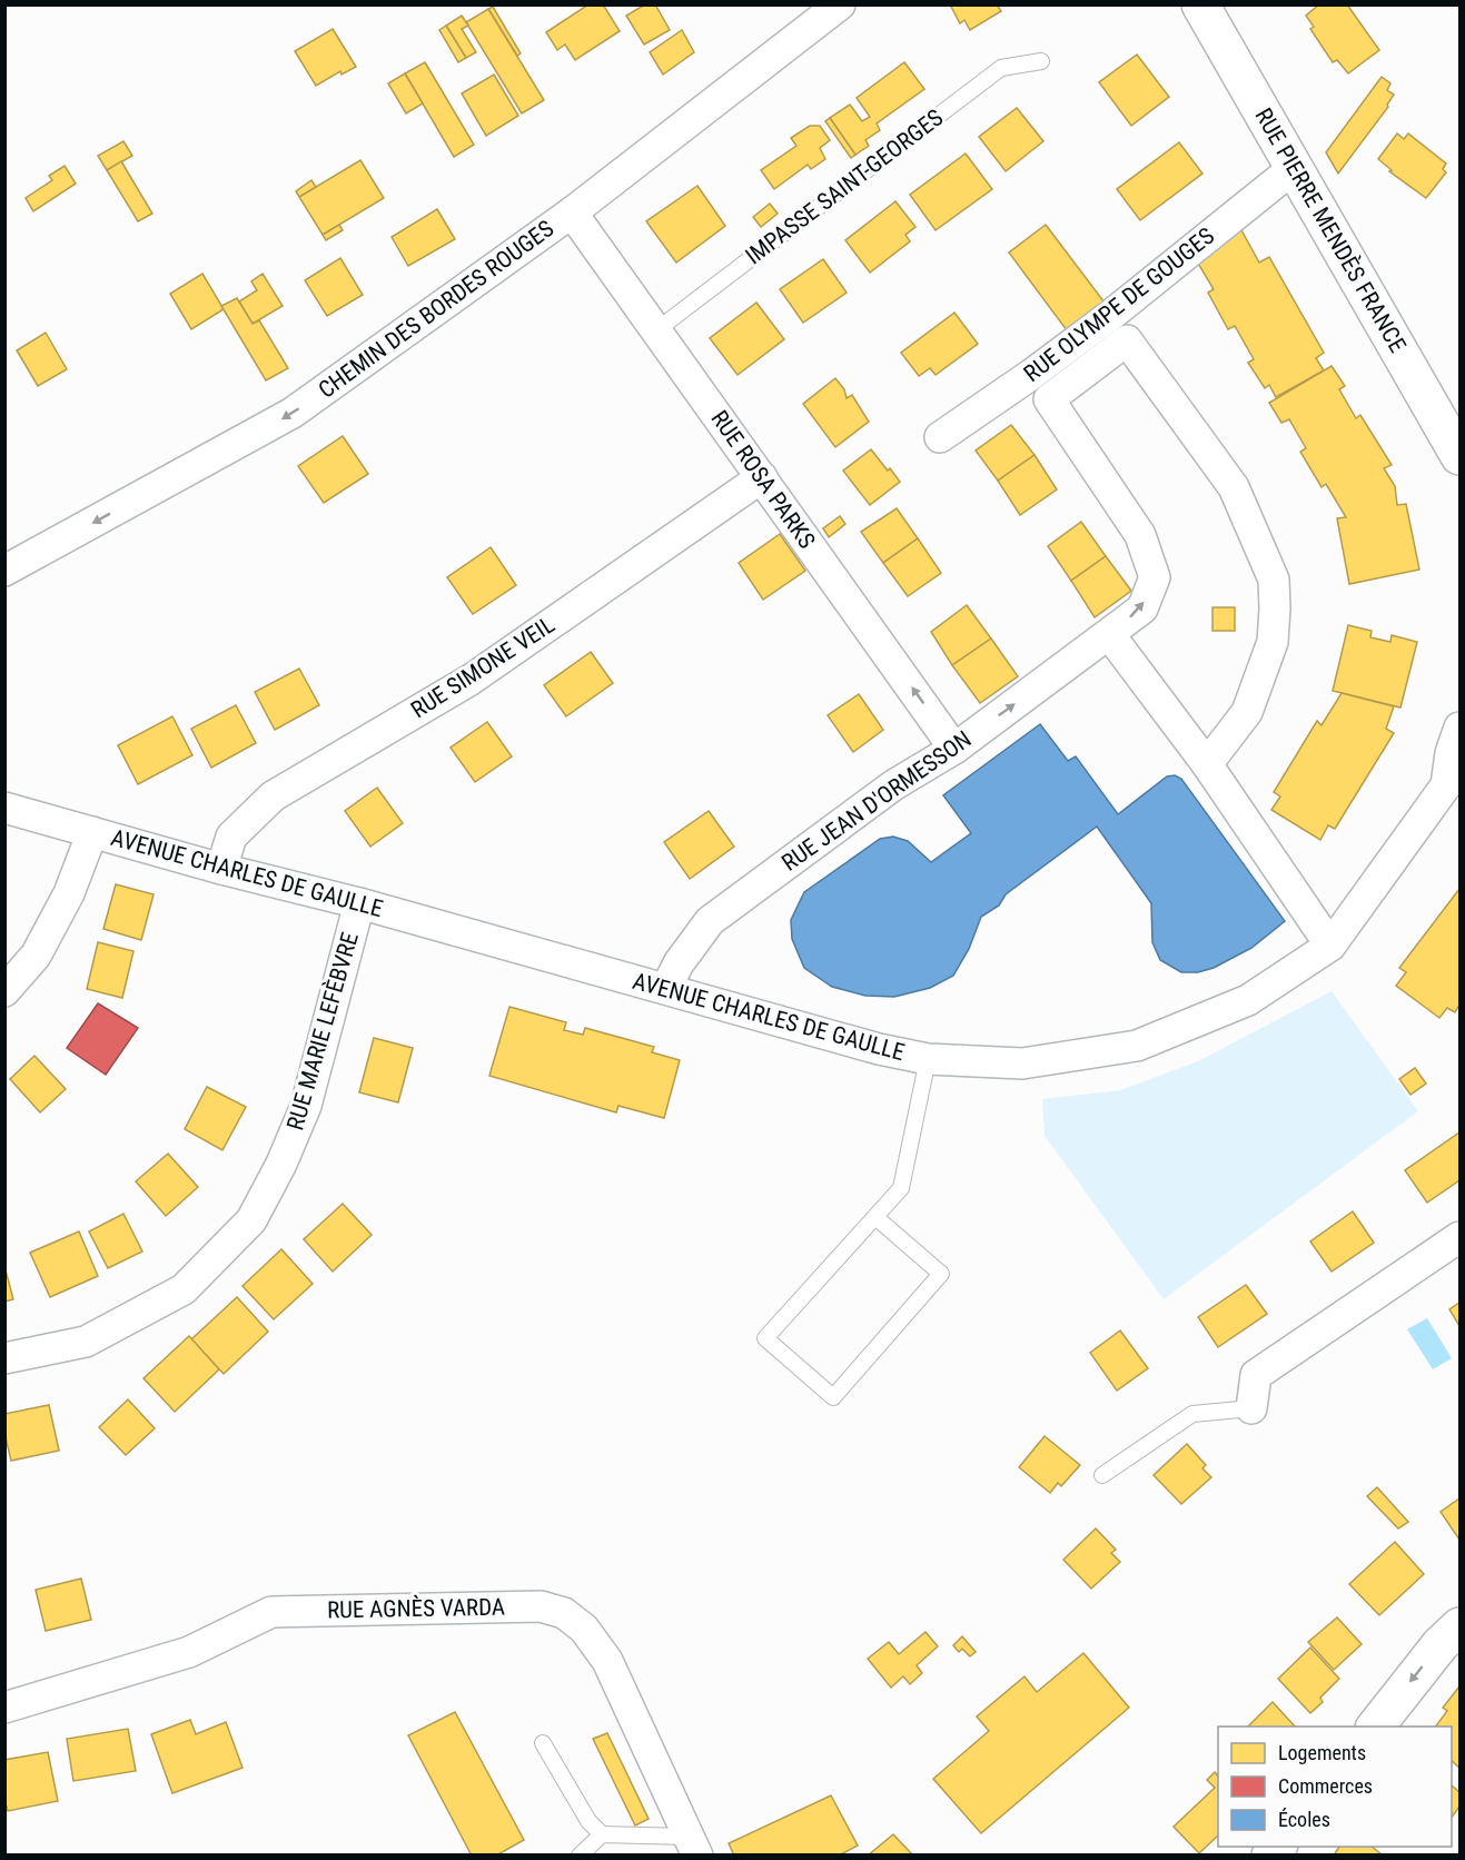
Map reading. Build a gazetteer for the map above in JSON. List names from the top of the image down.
{
  "streets": {
    "street": [
      "RUE PIERRE MENDÈS FRANCE",
      "RUE OLYMPE DE GOUGES",
      "CHEMIN DES BORDES ROUGES",
      "RUE ROSA PARKS",
      "RUE SIMONE VEIL",
      "RUE JEAN D'ORMESSON",
      "AVENUE CHARLES DE GAULLE",
      "RUE MARIE LEFÈBVRE",
      "RUE AGNÈS VARDA"
    ],
    "lane": ["IMPASSE SAINT-GEORGES"]
  },
  "crossings": [
    ["IMPASSE SAINT-GEORGES", "RUE ROSA PARKS"],
    ["RUE PIERRE MENDÈS FRANCE", "RUE OLYMPE DE GOUGES"],
    ["RUE OLYMPE DE GOUGES", "RUE JEAN D'ORMESSON"],
    ["CHEMIN DES BORDES ROUGES", "RUE ROSA PARKS"],
    ["RUE ROSA PARKS", "RUE SIMONE VEIL"],
    ["RUE ROSA PARKS", "RUE JEAN D'ORMESSON"],
    ["RUE SIMONE VEIL", "AVENUE CHARLES DE GAULLE"],
    ["RUE JEAN D'ORMESSON", "AVENUE CHARLES DE GAULLE"],
    ["AVENUE CHARLES DE GAULLE", "RUE MARIE LEFÈBVRE"]
  ],
  "one_way": ["CHEMIN DES BORDES ROUGES", "RUE ROSA PARKS", "RUE JEAN D'ORMESSON"],
  "legend": ["Logements", "Commerces", "Écoles"]
}
